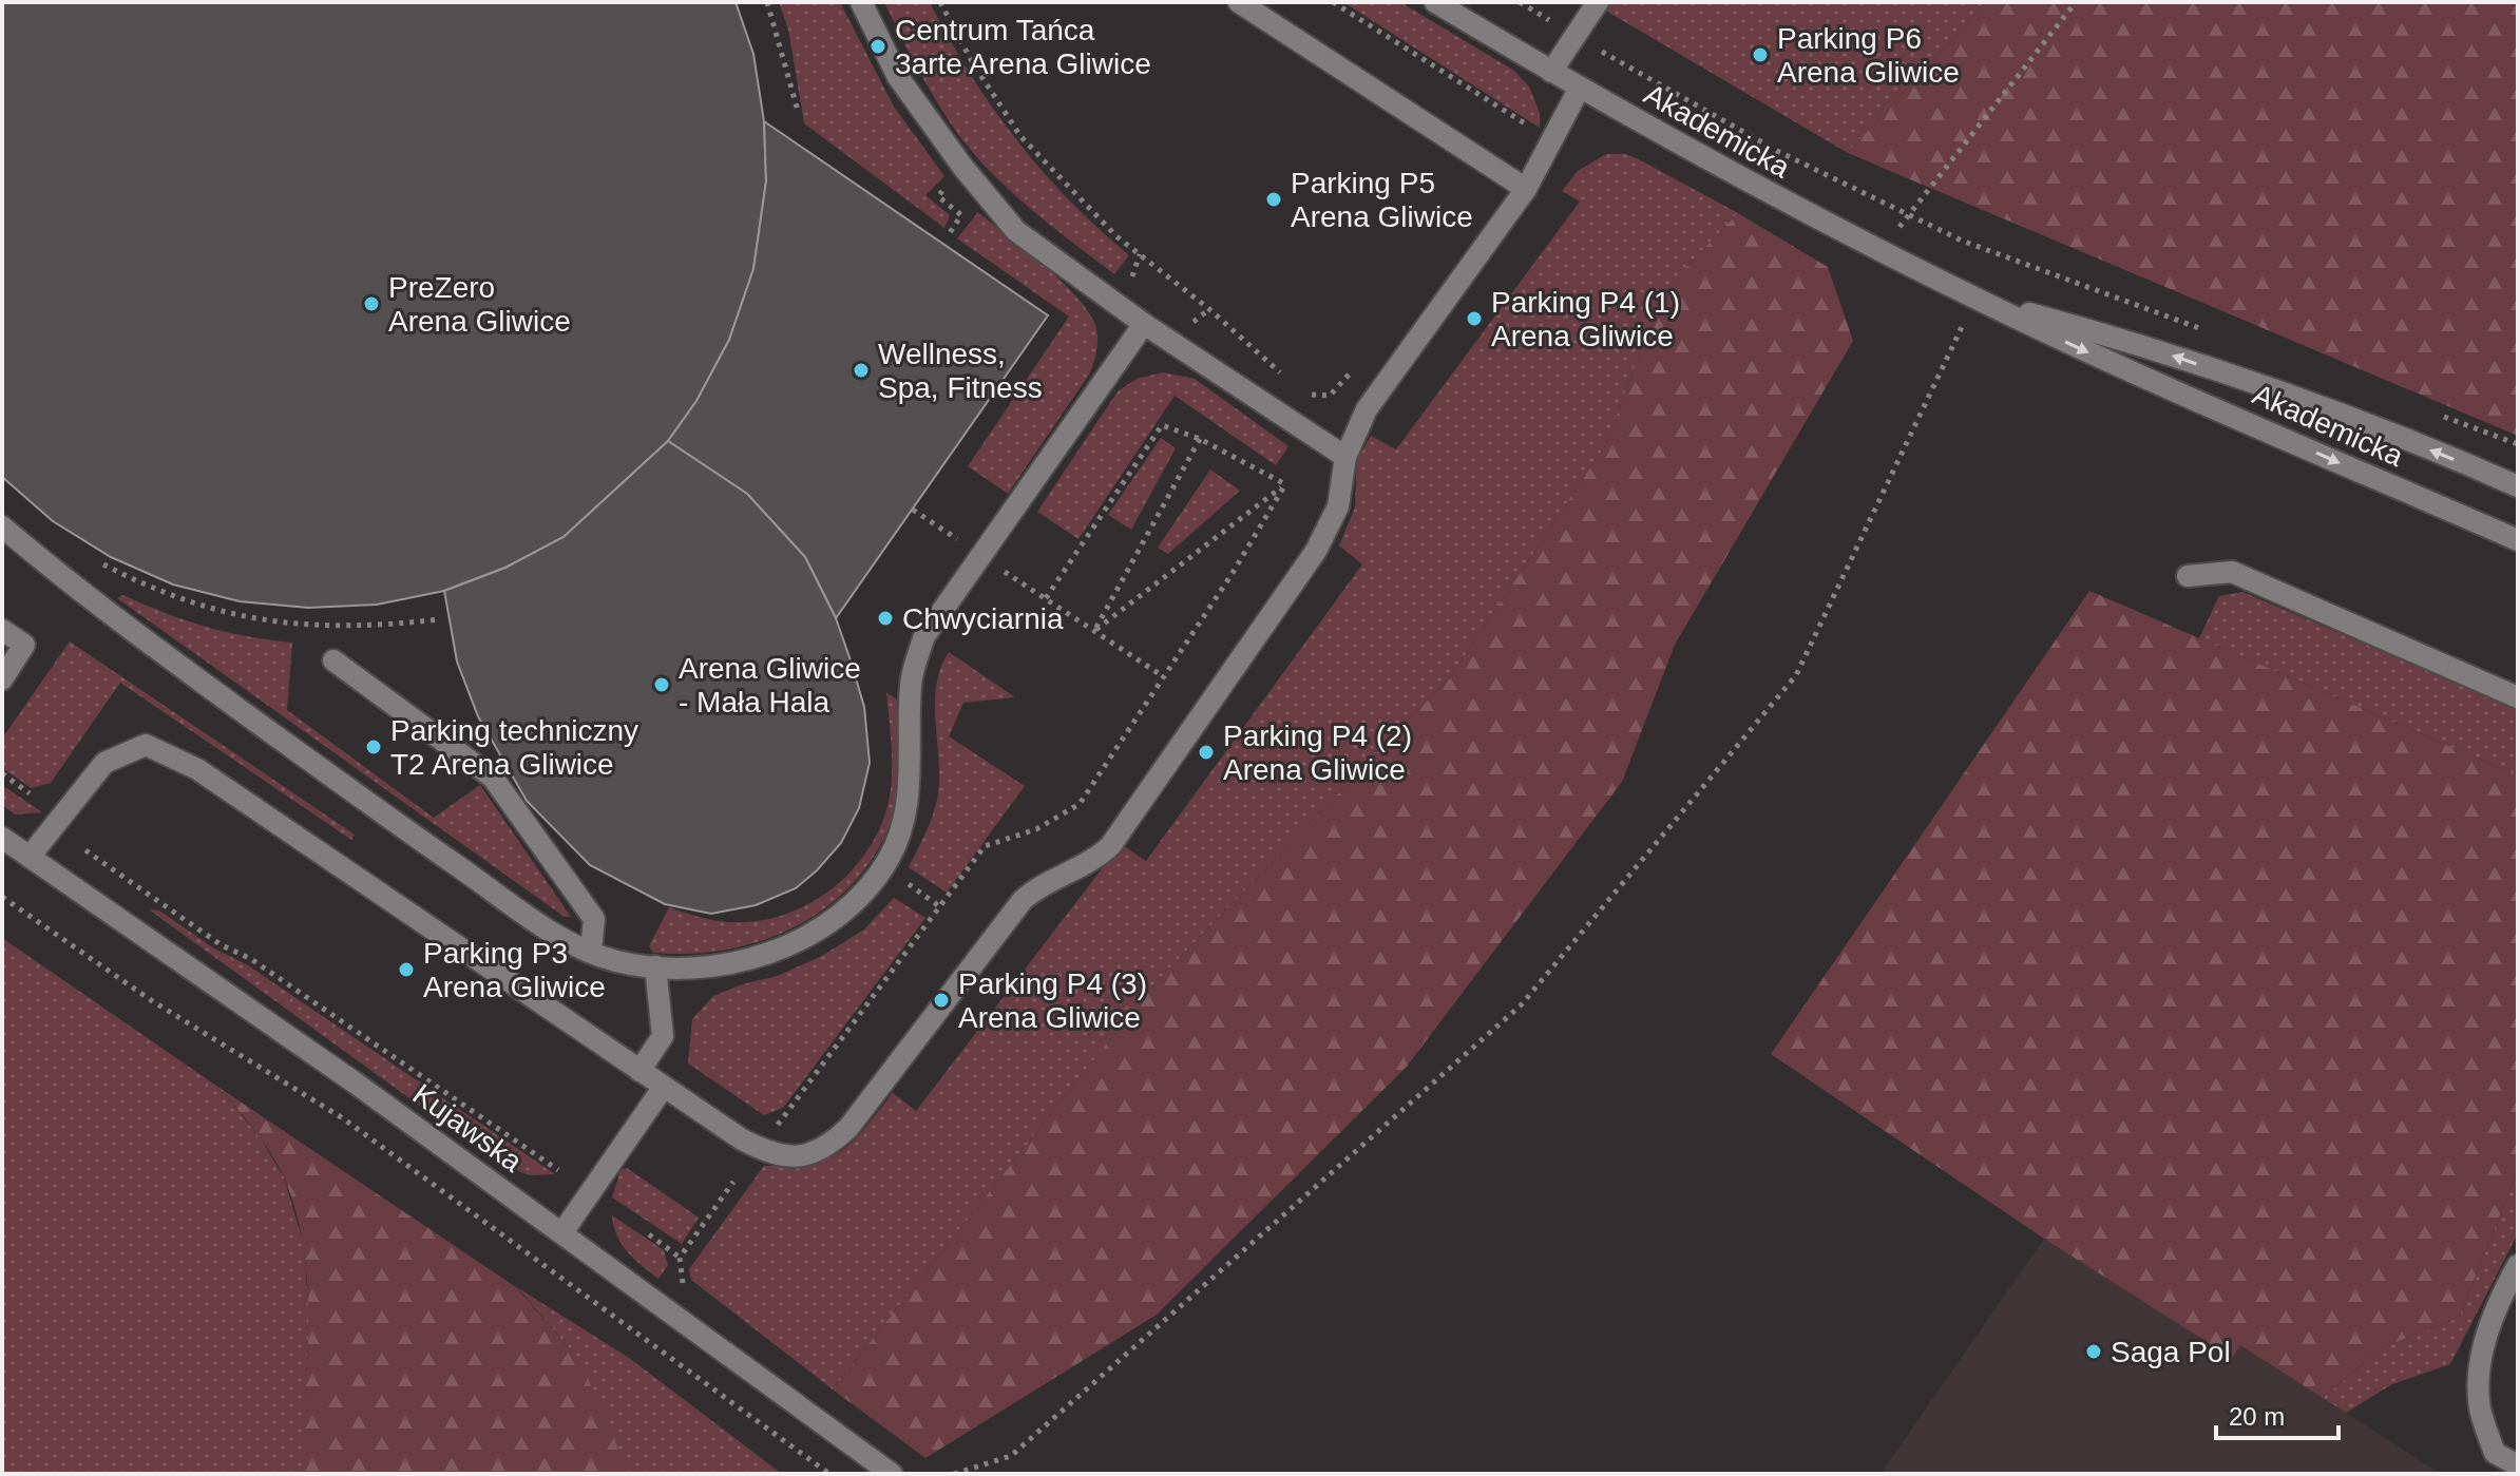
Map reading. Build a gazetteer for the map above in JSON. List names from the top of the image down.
{
  "streets": {
    "street": ["Akademicka", "Kujawska"]
  },
  "places": [
    "Centrum Tańca 3arte Arena Gliwice",
    "Parking P6 Arena Gliwice",
    "Parking P5 Arena Gliwice",
    "PreZero Arena Gliwice",
    "Parking P4 (1) Arena Gliwice",
    "Wellness, Spa, Fitness",
    "Chwyciarnia",
    "Arena Gliwice - Mała Hala",
    "Parking techniczny T2 Arena Gliwice",
    "Parking P4 (2) Arena Gliwice",
    "Parking P3 Arena Gliwice",
    "Parking P4 (3) Arena Gliwice",
    "Saga Pol"
  ],
  "scale_bar": "20 m"
}
